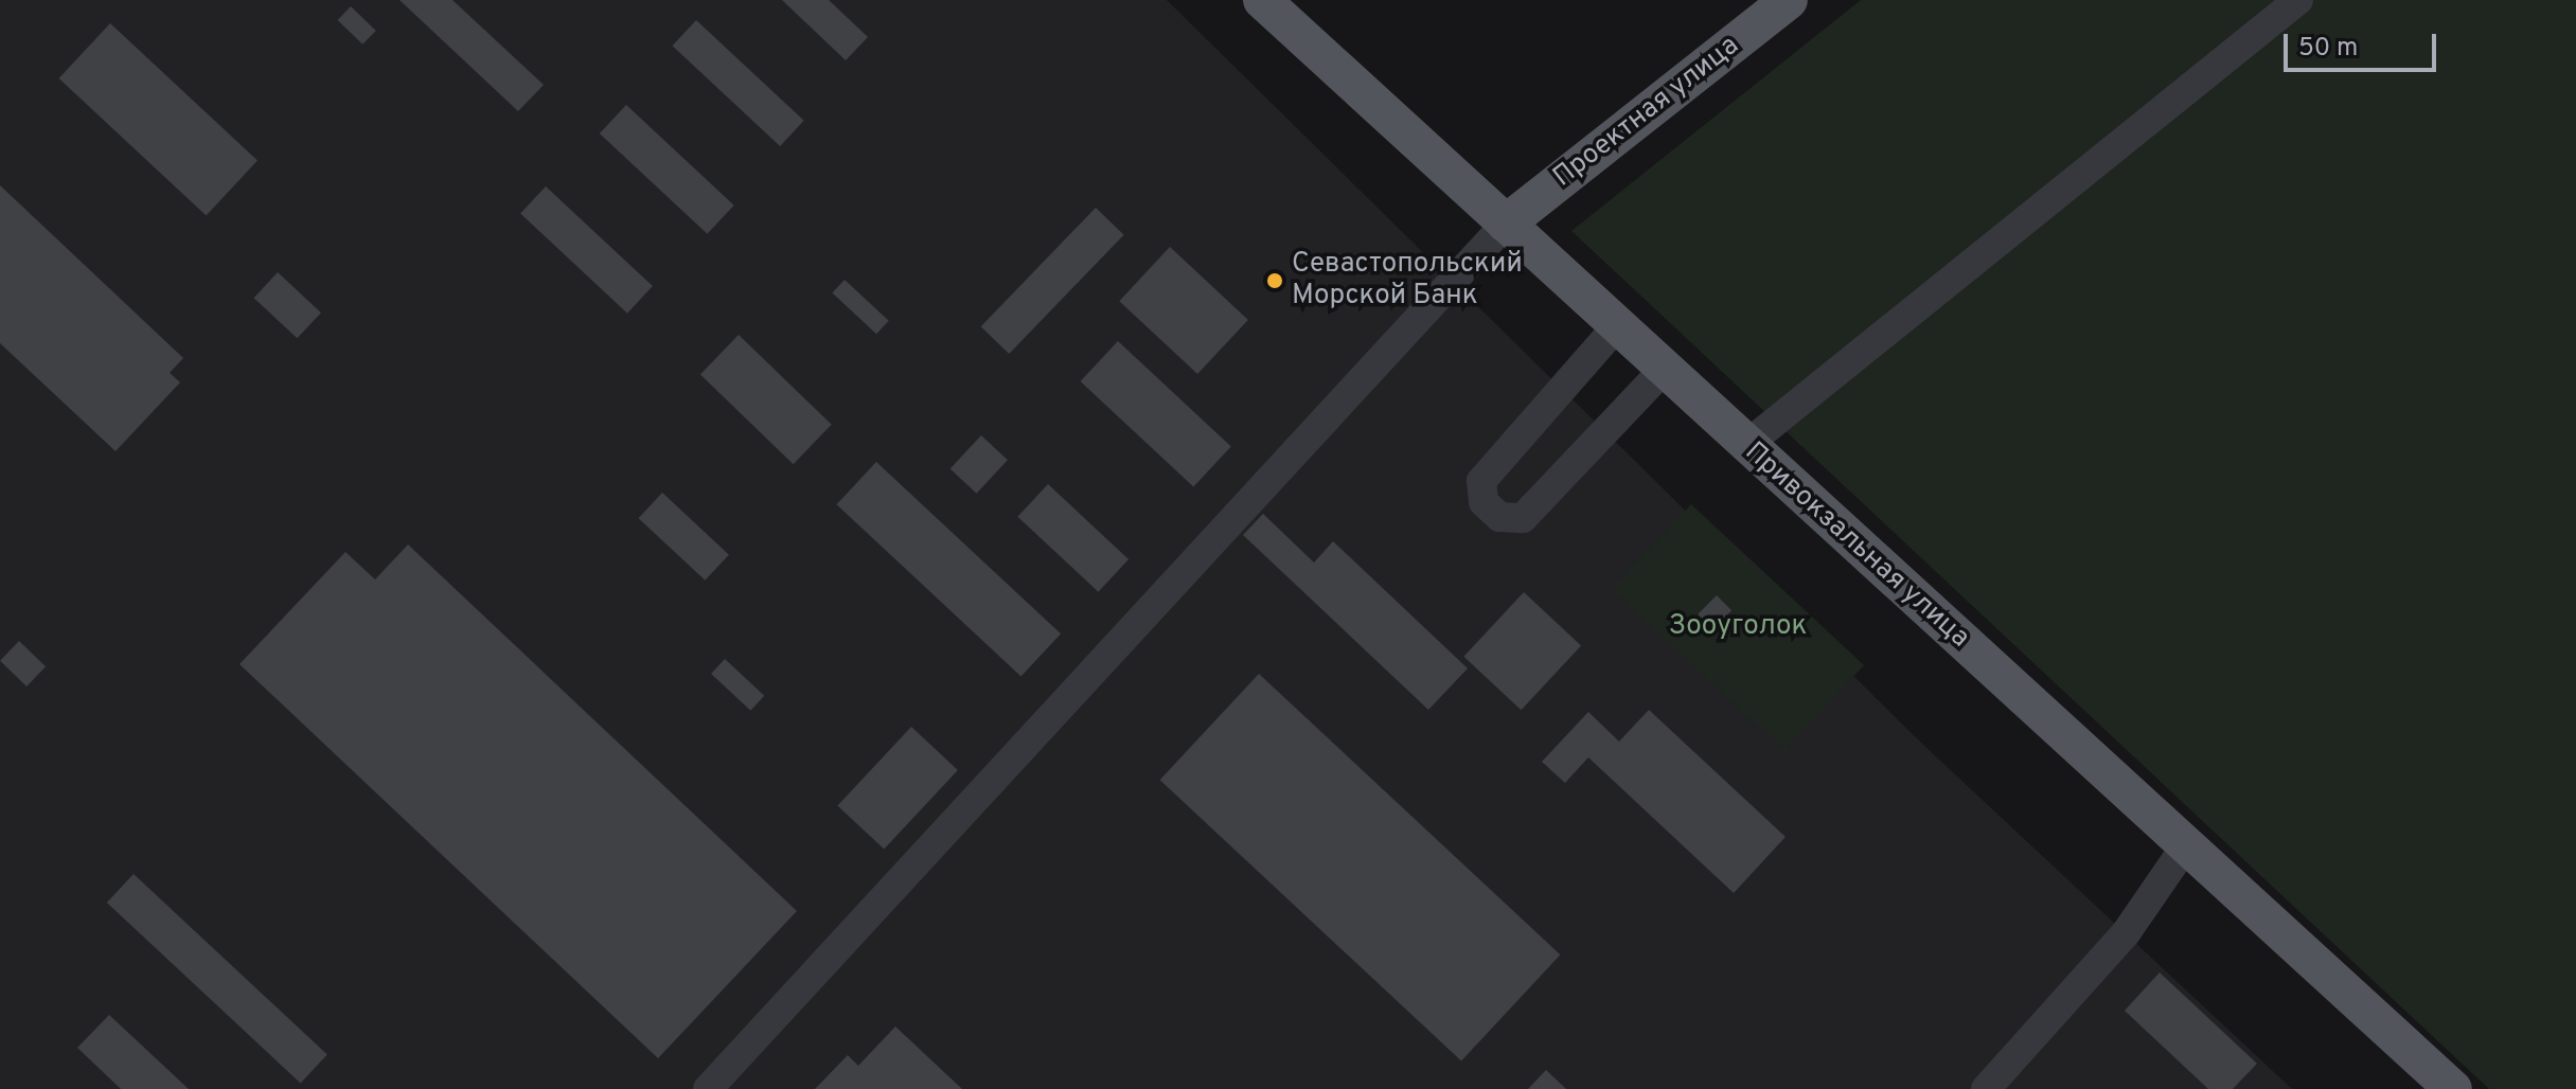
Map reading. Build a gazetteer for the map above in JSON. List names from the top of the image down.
{
  "streets": {
    "main road": ["Проектная улица", "Привокзальная улица"]
  },
  "crossings": [
    ["Проектная улица", "Привокзальная улица"]
  ],
  "parks": ["Зооуголок"],
  "places": ["Севастопольский Морской Банк"],
  "scale_bar": "50 m"
}
